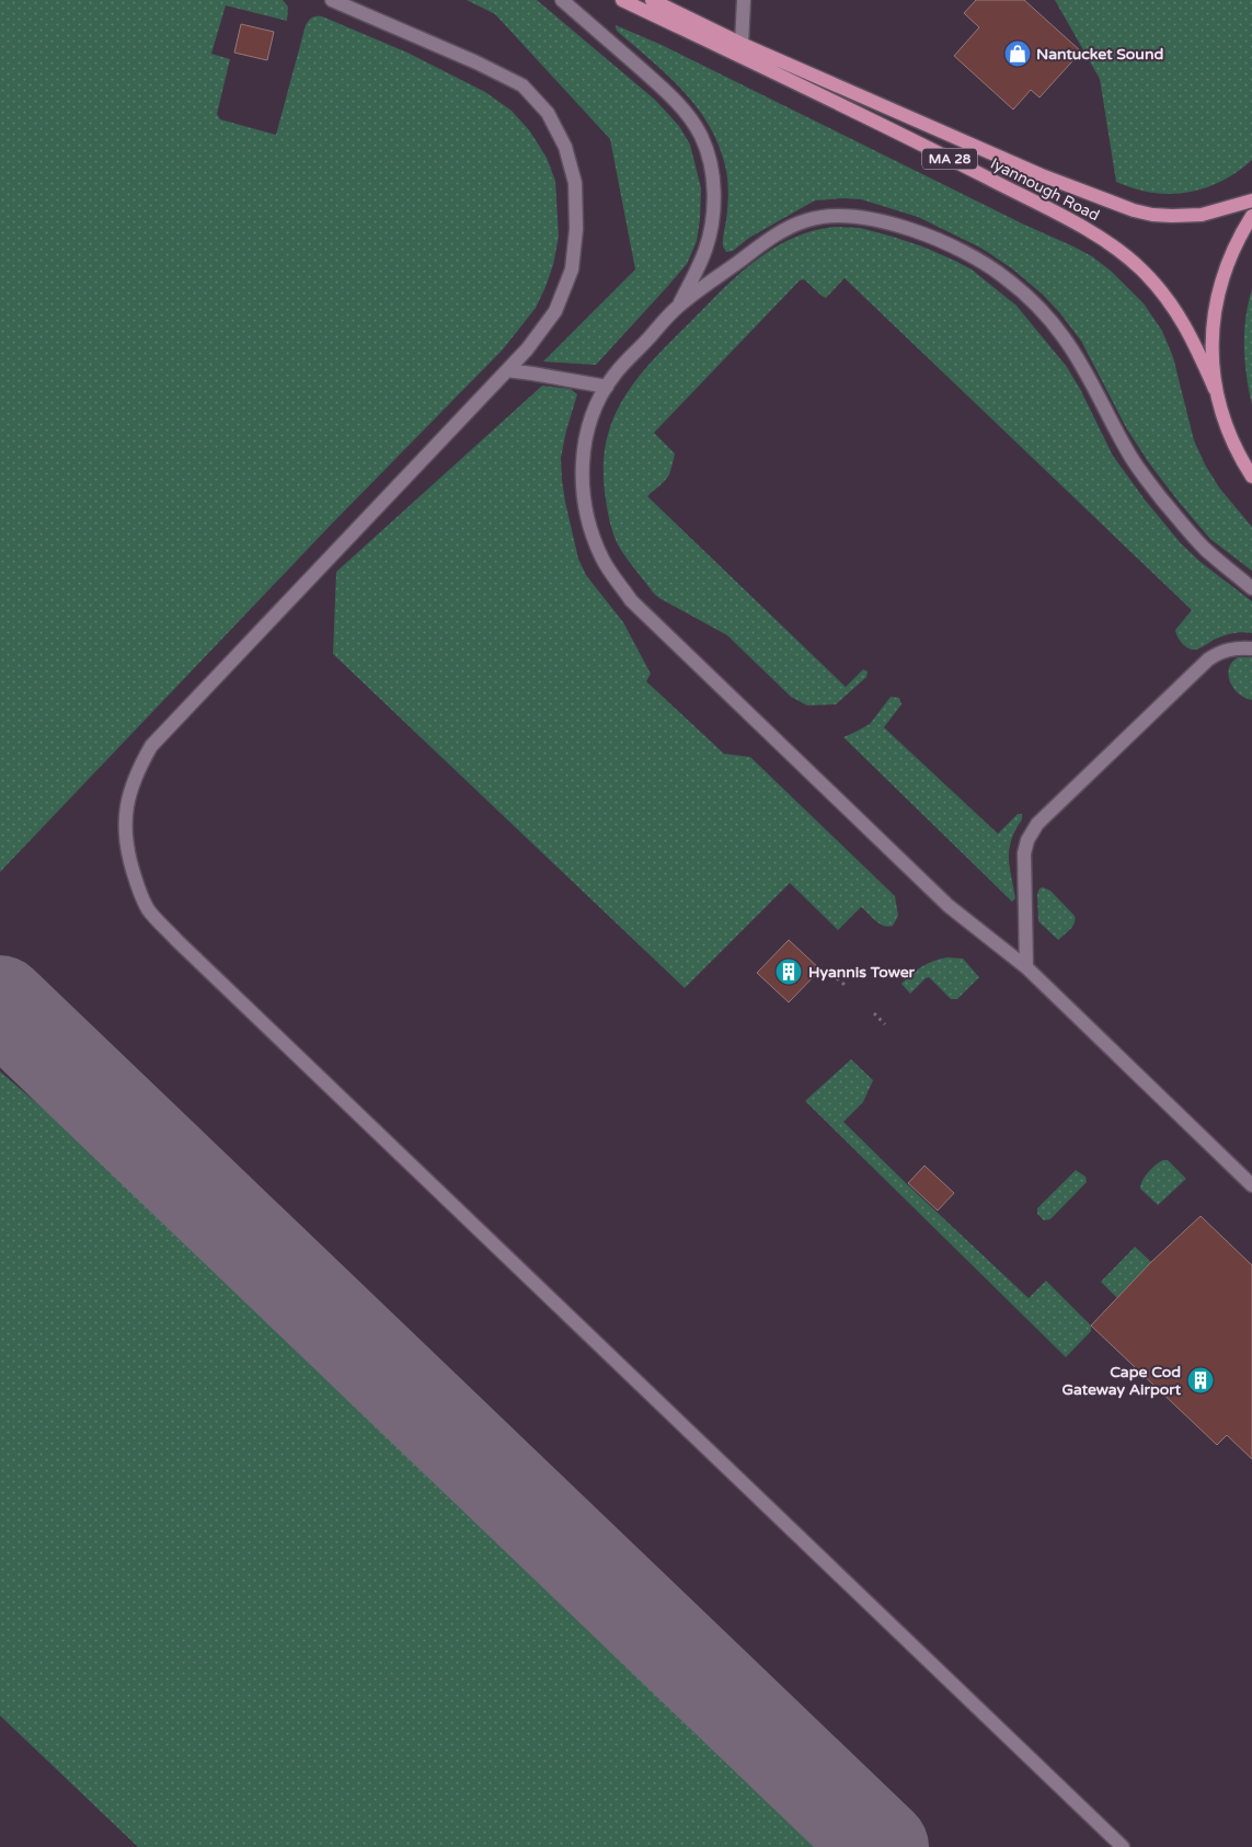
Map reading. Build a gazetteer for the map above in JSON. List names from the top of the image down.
{
  "streets": {
    "main road": ["MA 28", "Iyannough Road"]
  },
  "crossings": [
    ["MA 28", "Iyannough Road"]
  ],
  "places": {
    "shop": ["Nantucket Sound"],
    "building": ["Hyannis Tower", "Cape Cod Gateway Airport"]
  }
}
